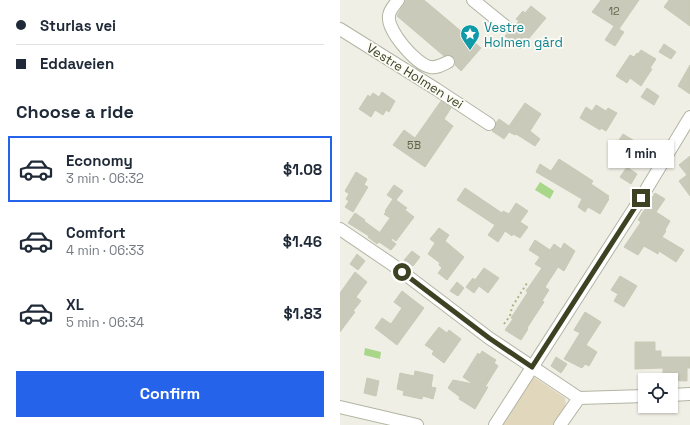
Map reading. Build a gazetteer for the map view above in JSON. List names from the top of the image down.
{
  "streets": {
    "street": ["Vestre Holmen vei"]
  },
  "places": {
    "place": ["Vestre Holmen gård"]
  },
  "house_numbers": ["12", "5B"],
  "page": {
    "banner": ["Sturlas vei", "Eddaveien"],
    "heading": "Choose a ride",
    "list": [
      {
        "name": "Economy",
        "note": "3 min · 06:32",
        "value": "$1.08"
      },
      {
        "name": "Comfort",
        "note": "4 min · 06:33",
        "value": "$1.46"
      },
      {
        "name": "XL",
        "note": "5 min · 06:34",
        "value": "$1.83"
      }
    ],
    "bubble": "1 min",
    "buttons": "Confirm"
  }
}
